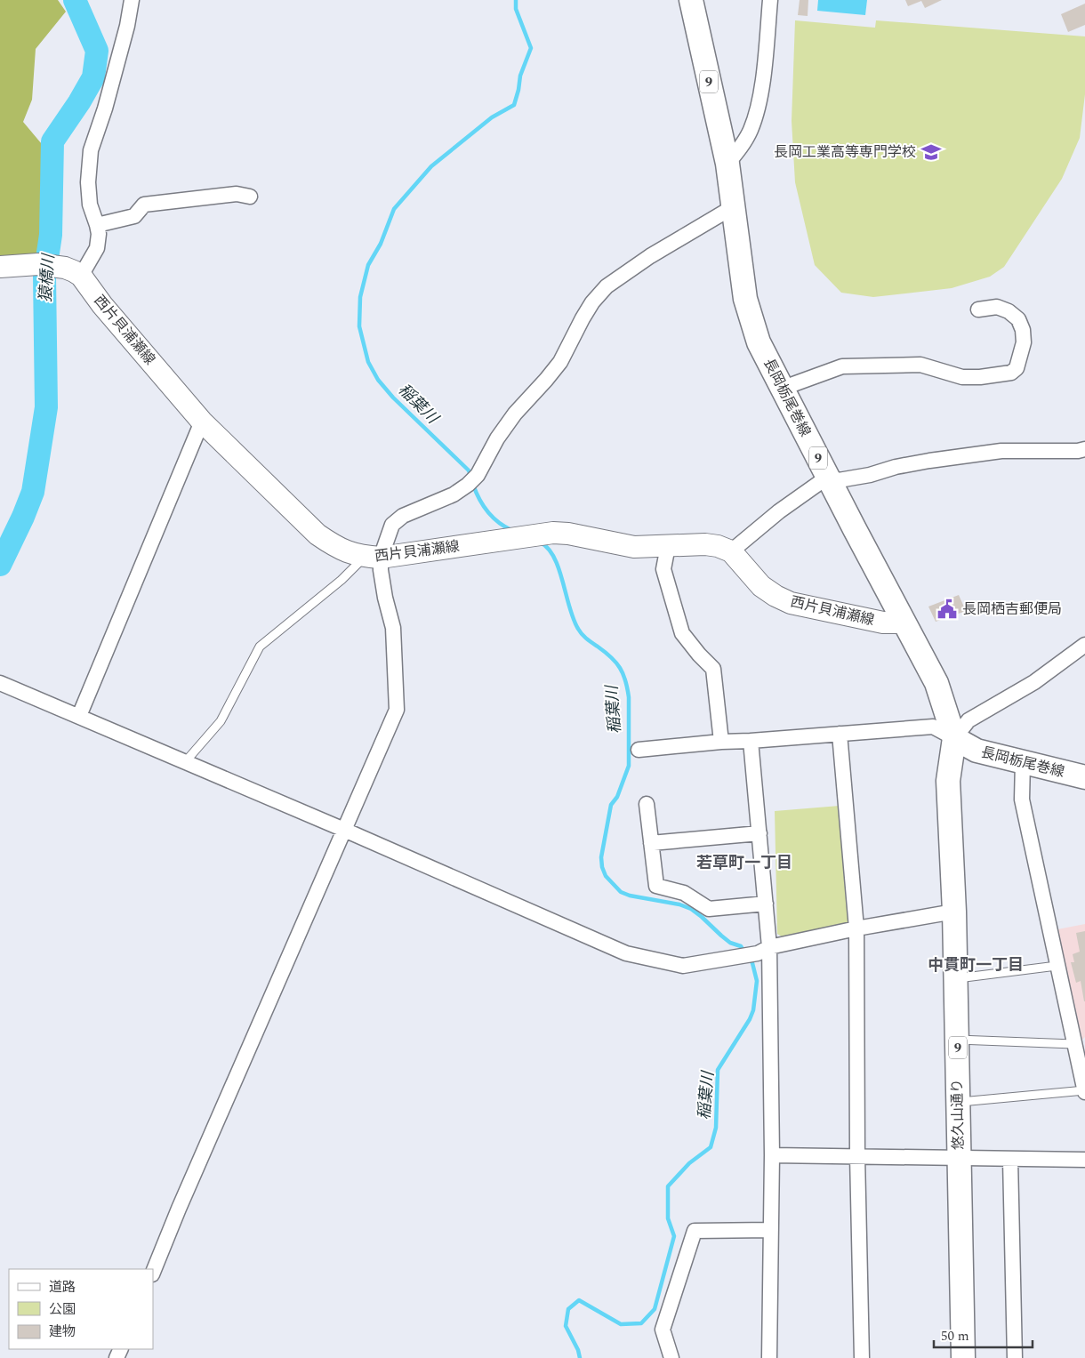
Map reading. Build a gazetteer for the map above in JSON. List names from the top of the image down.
{
  "streets": {
    "main road": [
      "9",
      "西片貝浦瀬線",
      "長岡栃尾巻線",
      "悠久山通り"
    ]
  },
  "crossings": [
    ["西片貝浦瀬線", "長岡栃尾巻線"],
    ["長岡栃尾巻線", "悠久山通り"]
  ],
  "districts": ["若草町一丁目", "中貫町一丁目"],
  "water": ["猿橋川", "稲葉川"],
  "places": {
    "school or university": ["長岡工業高等専門学校"],
    "public building": ["長岡栖吉郵便局"]
  },
  "legend": ["道路", "公園", "建物"],
  "scale_bar": "50 m"
}
